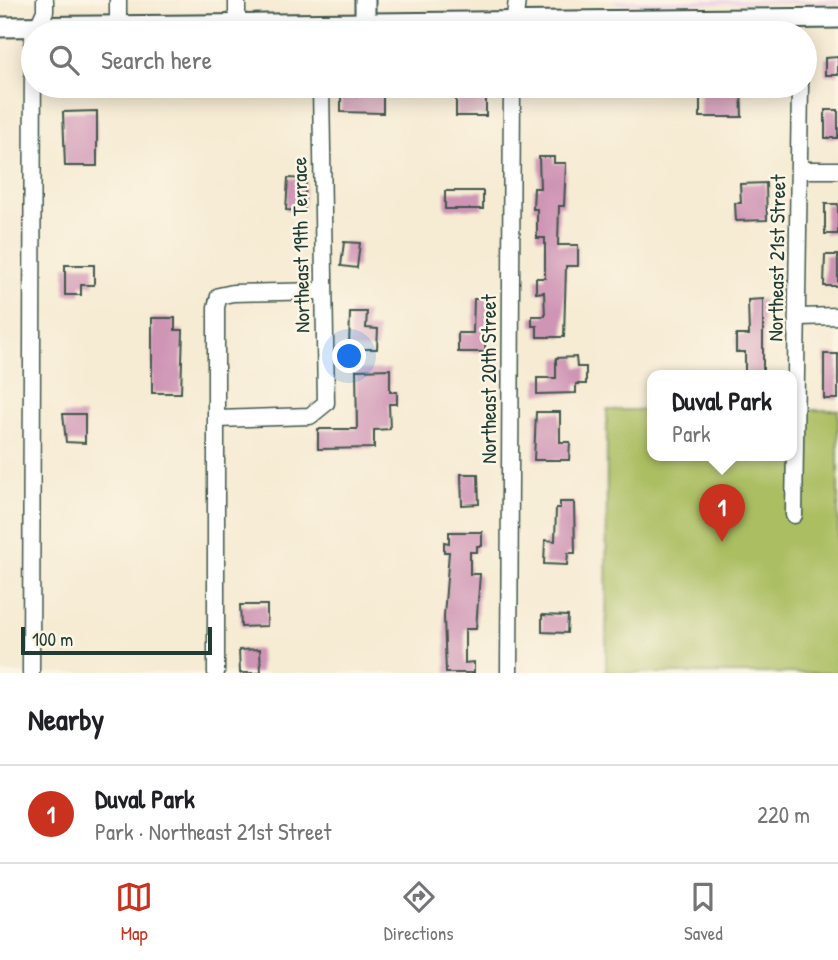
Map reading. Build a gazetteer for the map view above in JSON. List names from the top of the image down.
{
  "streets": {
    "street": ["Northeast 19th Terrace", "Northeast 21st Street", "Northeast 20th Street"]
  },
  "scale_bar": "100 m",
  "page": {
    "search": "Search here",
    "popup": ["Duval Park", "Park"],
    "pins": "1",
    "scale": "100 m",
    "heading": "Nearby",
    "list": [
      {
        "mark": "1",
        "name": "Duval Park",
        "note": "Park · Northeast 21st Street",
        "value": "220 m"
      }
    ],
    "nav": ["Map", "Directions", "Saved"]
  }
}
